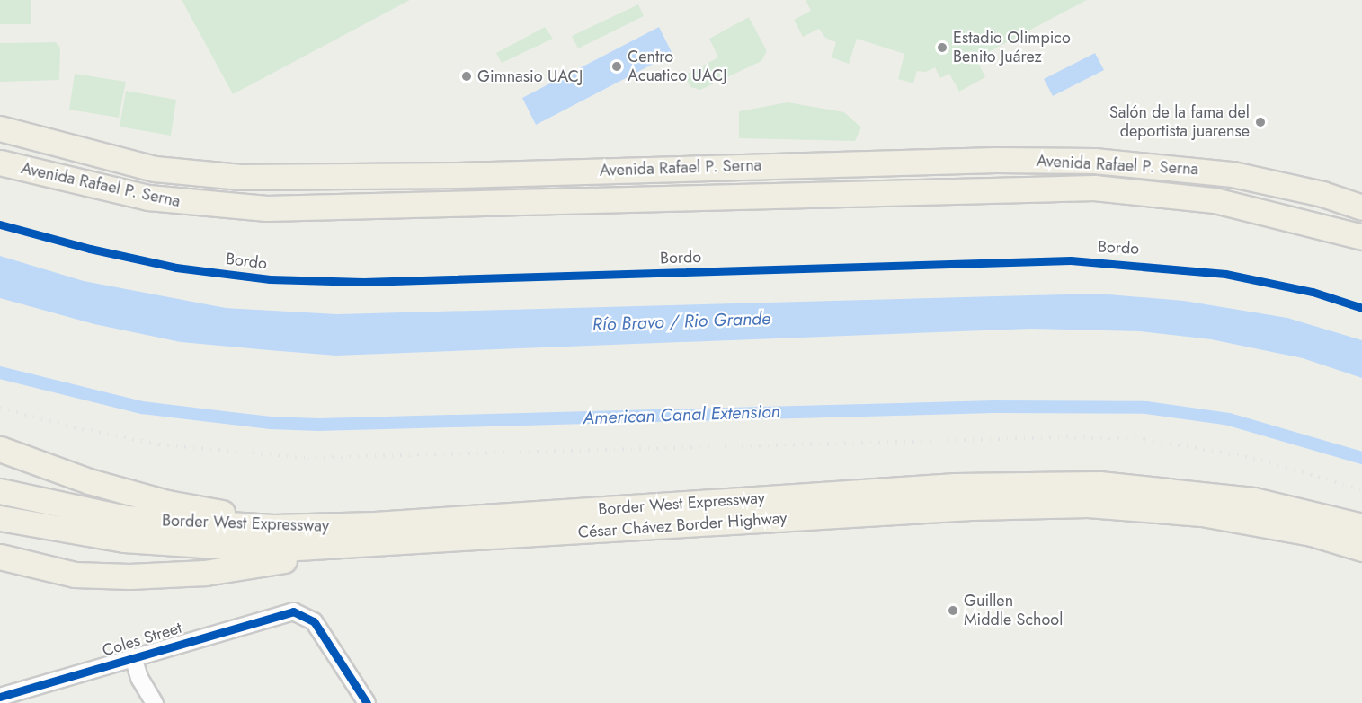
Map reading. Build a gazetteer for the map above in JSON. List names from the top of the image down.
{
  "streets": {
    "highway": ["Avenida Rafael P. Serna", "Border West Expressway", "César Chávez Border Highway"],
    "street": ["Coles Street"],
    "cycle path": ["Bordo"]
  },
  "crossings": [
    ["Border West Expressway", "César Chávez Border Highway"]
  ],
  "water": ["Río Bravo / Rio Grande", "American Canal Extension"],
  "places": [
    "Estadio Olimpico Benito Juárez",
    "Centro Acuatico UACJ",
    "Gimnasio UACJ",
    "Salón de la fama del deportista juarense",
    "Guillen Middle School"
  ]
}
